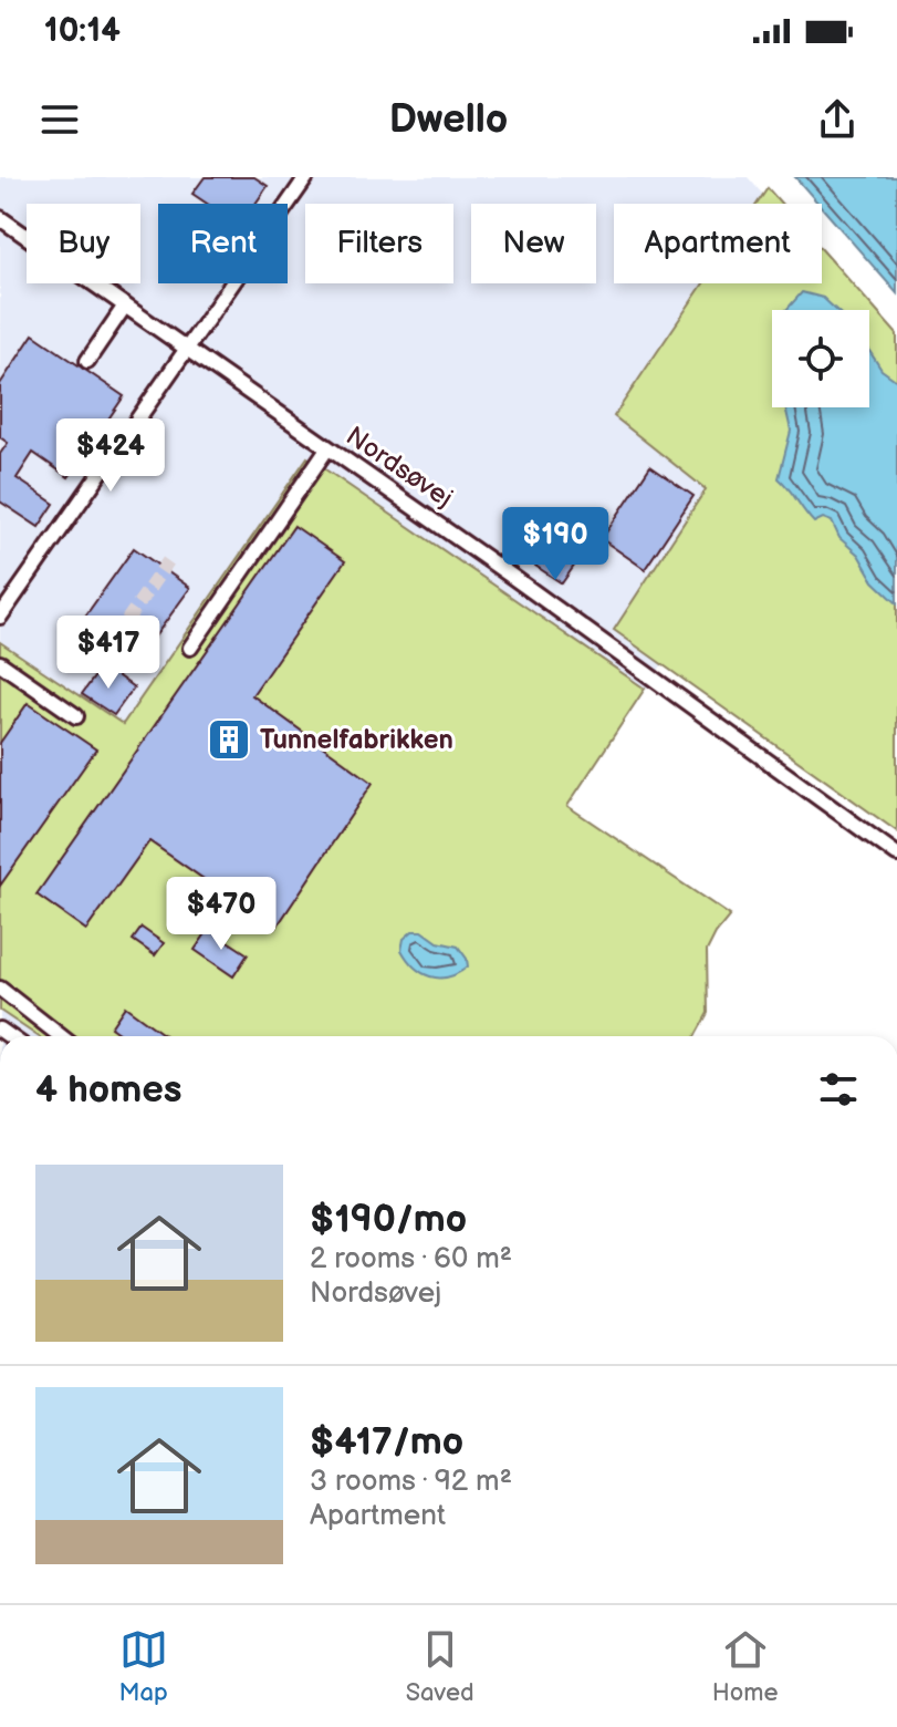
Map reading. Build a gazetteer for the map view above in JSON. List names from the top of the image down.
{
  "streets": {
    "street": ["Nordsøvej"]
  },
  "places": {
    "building": ["Tunnelfabrikken"]
  },
  "page": {
    "status": "10:14",
    "header": "Dwello",
    "chip": [
      "Buy",
      "Rent",
      "Filters",
      "New",
      "Apartment"
    ],
    "price": [
      "$424",
      "$190",
      "$417",
      "$470"
    ],
    "heading": "4 homes",
    "list": [
      {
        "name": "$190/mo",
        "note": "2 rooms · 60 m² · Nordsøvej"
      },
      {
        "name": "$417/mo",
        "note": "3 rooms · 92 m² · Apartment"
      }
    ],
    "tabs": ["Map", "Saved", "Home"]
  }
}
